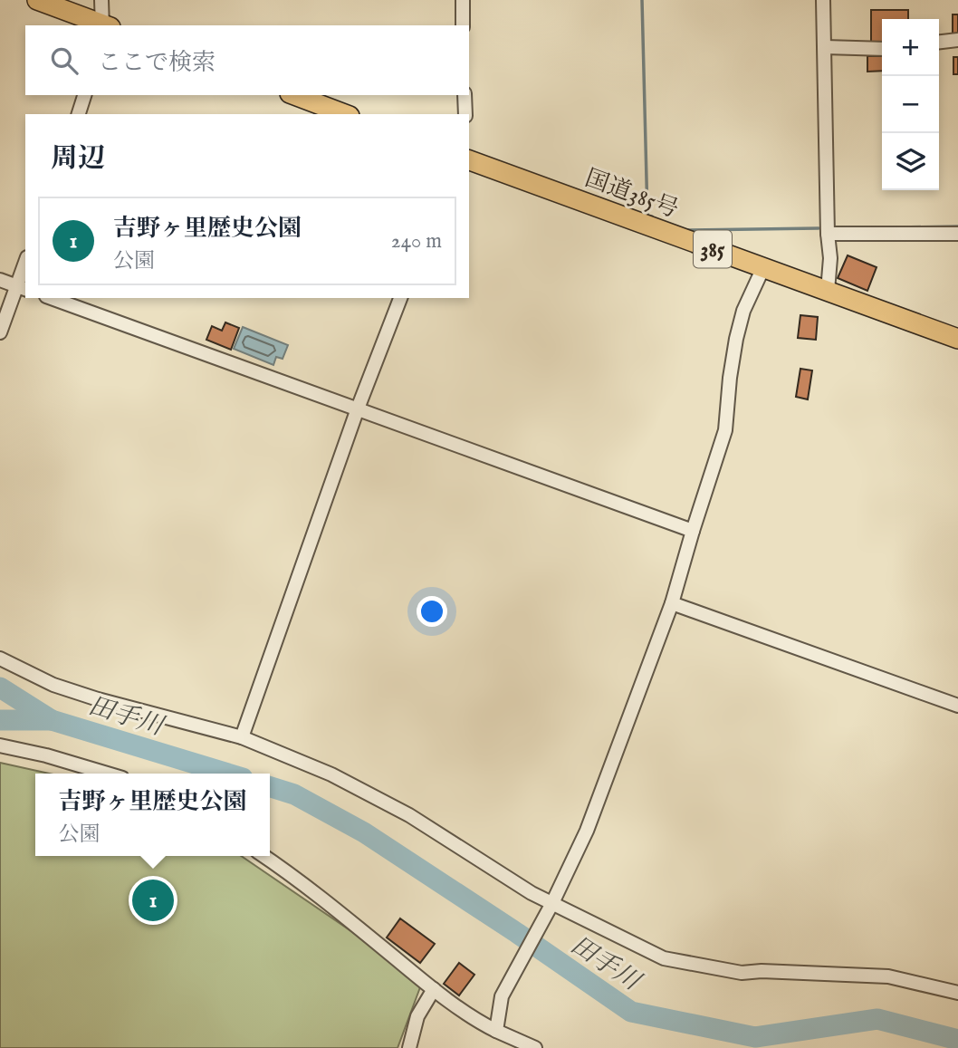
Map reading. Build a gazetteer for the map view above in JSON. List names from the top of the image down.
{
  "streets": {
    "highway": ["国道385号", "385"]
  },
  "water": ["田手川"],
  "page": {
    "map_buttons": ["+", "−"],
    "search": "ここで検索",
    "heading": "周辺",
    "list": [
      {
        "mark": "1",
        "name": "吉野ヶ里歴史公園",
        "note": "公園",
        "value": "240 m"
      }
    ],
    "popup": ["吉野ヶ里歴史公園", "公園"],
    "pins": "1"
  }
}
